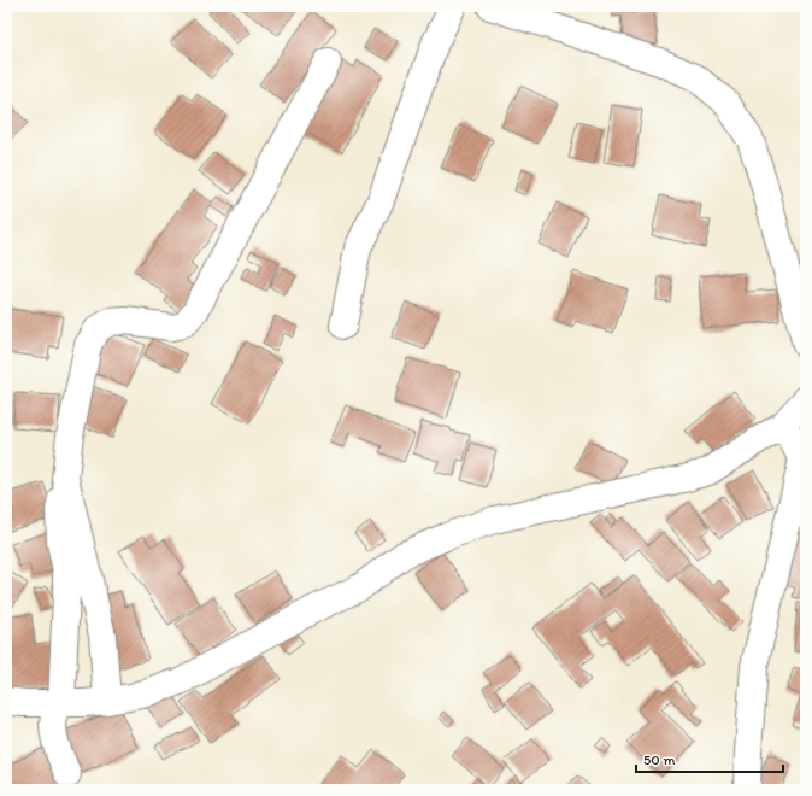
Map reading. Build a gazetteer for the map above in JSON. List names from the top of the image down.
{
  "scale_bar": "50 m"
}
